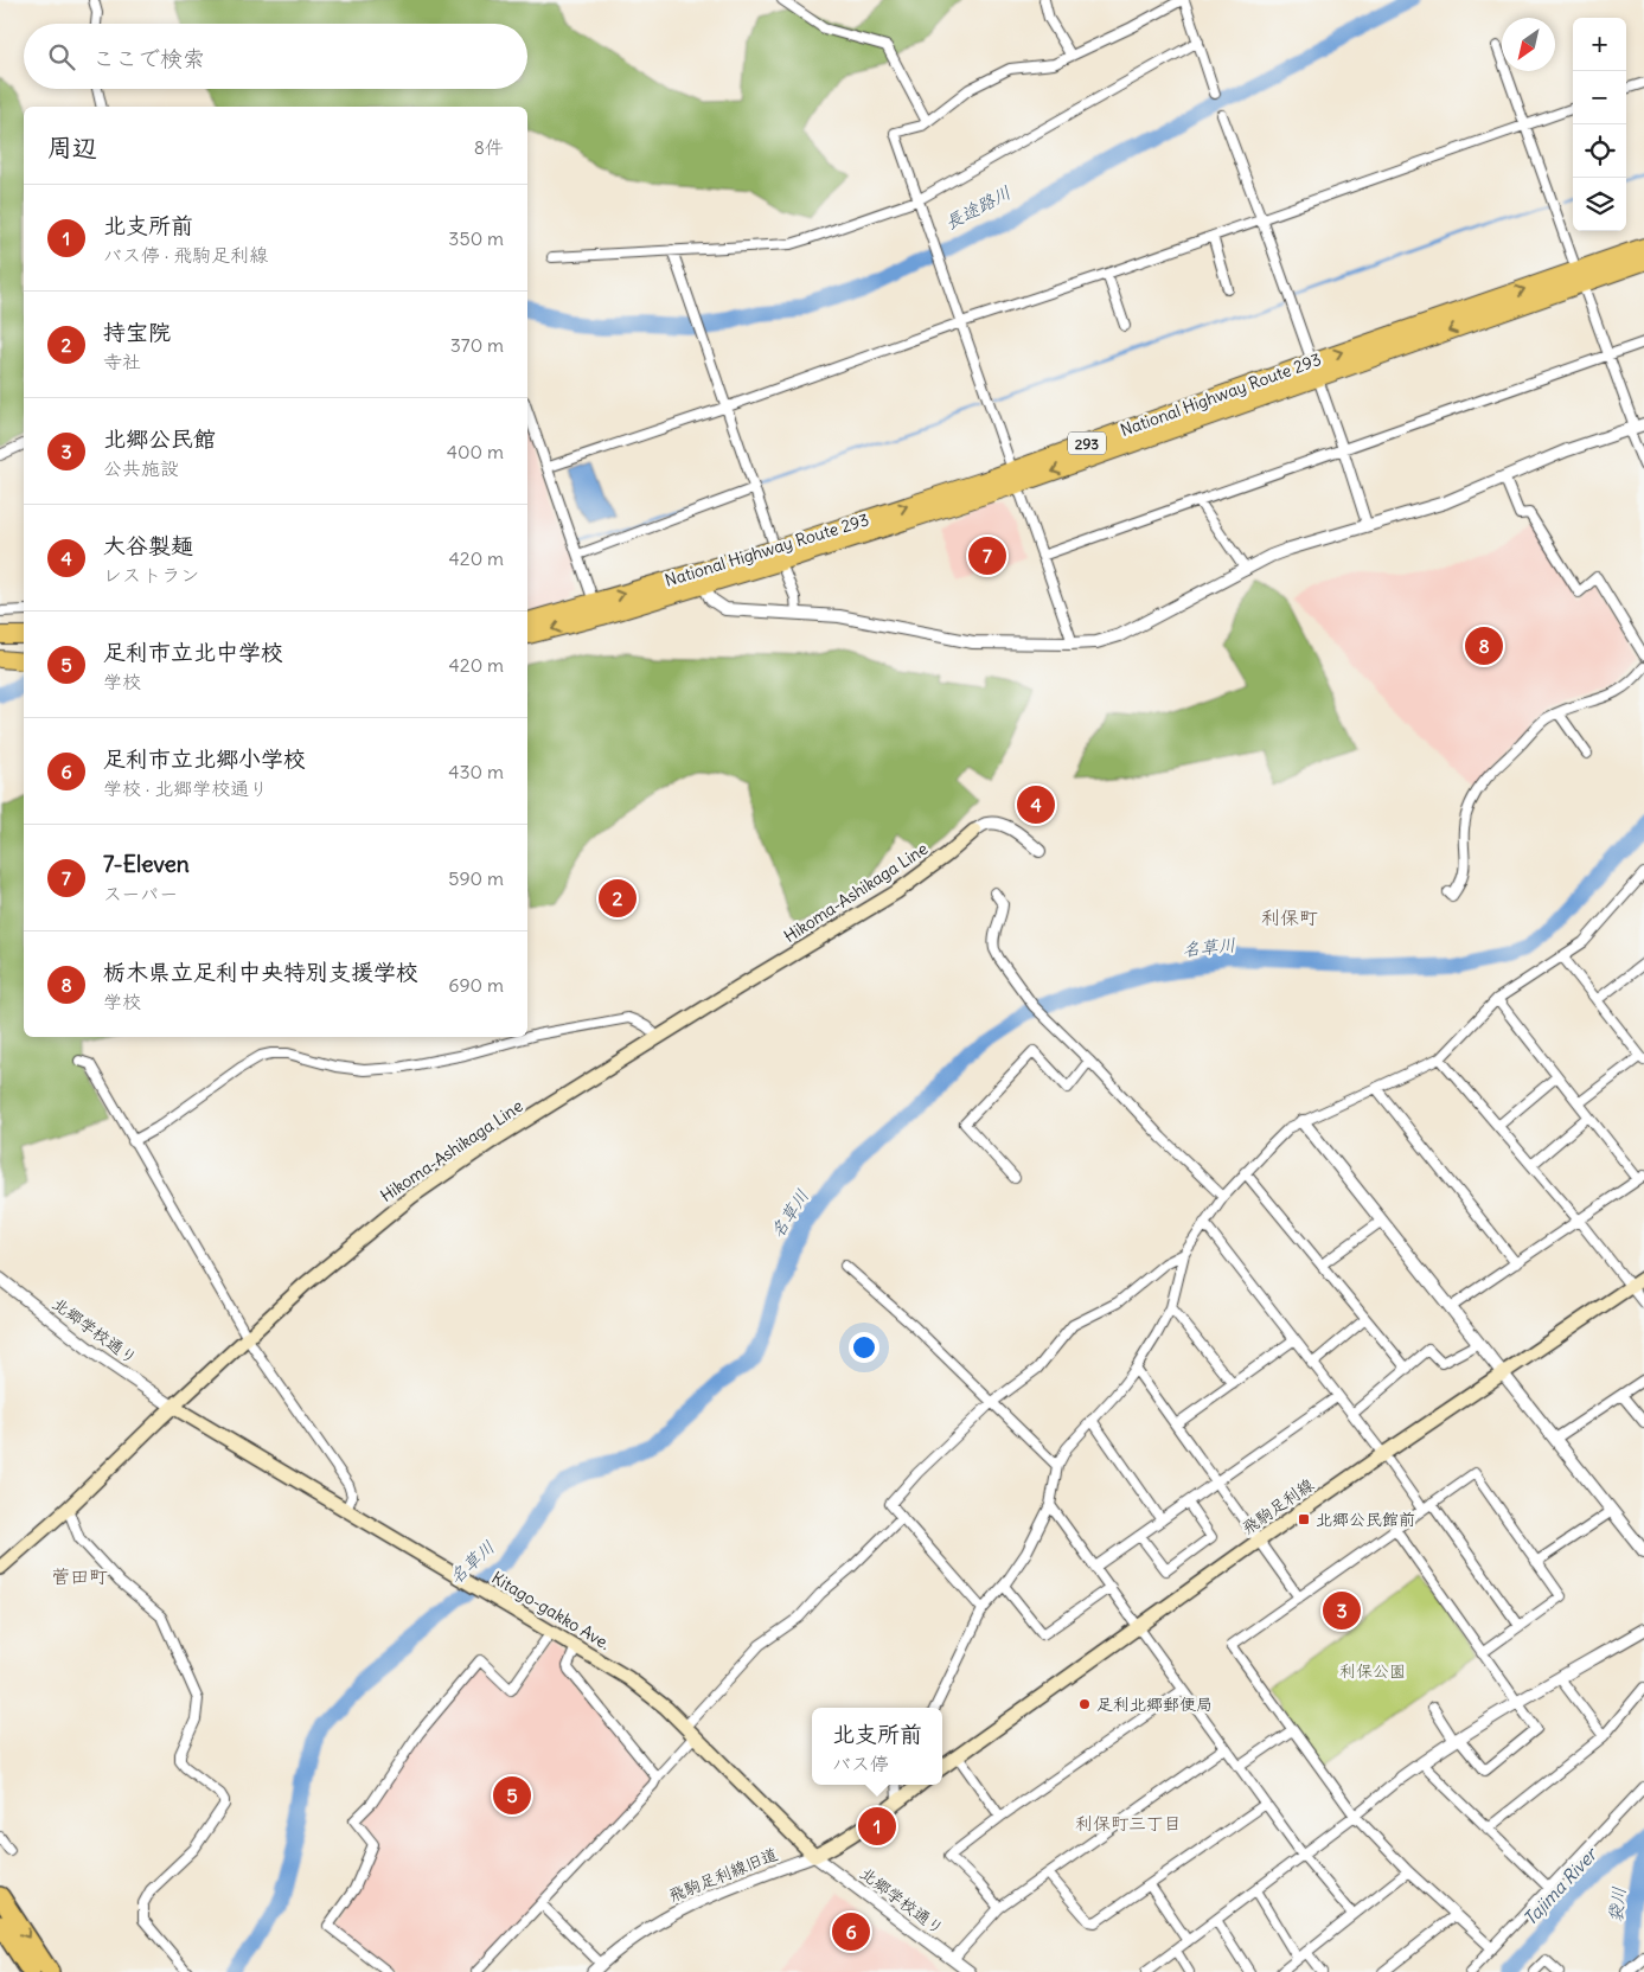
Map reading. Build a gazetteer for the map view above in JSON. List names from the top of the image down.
{
  "streets": {
    "highway": ["National Highway Route 293", "293"],
    "main road": ["Hikoma-Ashikaga Line", "飛駒足利線", "Kitago-gakko Ave."],
    "street": ["北郷学校通り", "飛駒足利線旧道"]
  },
  "crossings": [
    ["Hikoma-Ashikaga Line", "北郷学校通り"],
    ["Hikoma-Ashikaga Line", "Kitago-gakko Ave."],
    ["北郷学校通り", "Kitago-gakko Ave."],
    ["北郷学校通り", "飛駒足利線旧道"],
    ["Kitago-gakko Ave.", "飛駒足利線旧道"]
  ],
  "districts": ["利保町", "菅田町", "利保町三丁目"],
  "water": [
    "長途路川",
    "名草川",
    "Tajima River",
    "袋川"
  ],
  "parks": ["利保公園"],
  "places": {
    "transit": ["北郷公民館前"],
    "other": ["足利北郷郵便局"]
  },
  "north": "bottom left",
  "page": {
    "map_buttons": ["+", "−"],
    "search": "ここで検索",
    "heading": ["周辺", "8件"],
    "list": [
      {
        "mark": "1",
        "name": "北支所前",
        "note": "バス停 · 飛駒足利線",
        "value": "350 m"
      },
      {
        "mark": "2",
        "name": "持宝院",
        "note": "寺社",
        "value": "370 m"
      },
      {
        "mark": "3",
        "name": "北郷公民館",
        "note": "公共施設",
        "value": "400 m"
      },
      {
        "mark": "4",
        "name": "大谷製麺",
        "note": "レストラン",
        "value": "420 m"
      },
      {
        "mark": "5",
        "name": "足利市立北中学校",
        "note": "学校",
        "value": "420 m"
      },
      {
        "mark": "6",
        "name": "足利市立北郷小学校",
        "note": "学校 · 北郷学校通り",
        "value": "430 m"
      },
      {
        "mark": "7",
        "name": "7-Eleven",
        "note": "スーパー",
        "value": "590 m"
      },
      {
        "mark": "8",
        "name": "栃木県立足利中央特別支援学校",
        "note": "学校",
        "value": "690 m"
      }
    ],
    "pins": [
      "7",
      "8",
      "4",
      "2",
      "3",
      "5",
      "1",
      "6"
    ],
    "popup": ["北支所前", "バス停"]
  }
}
